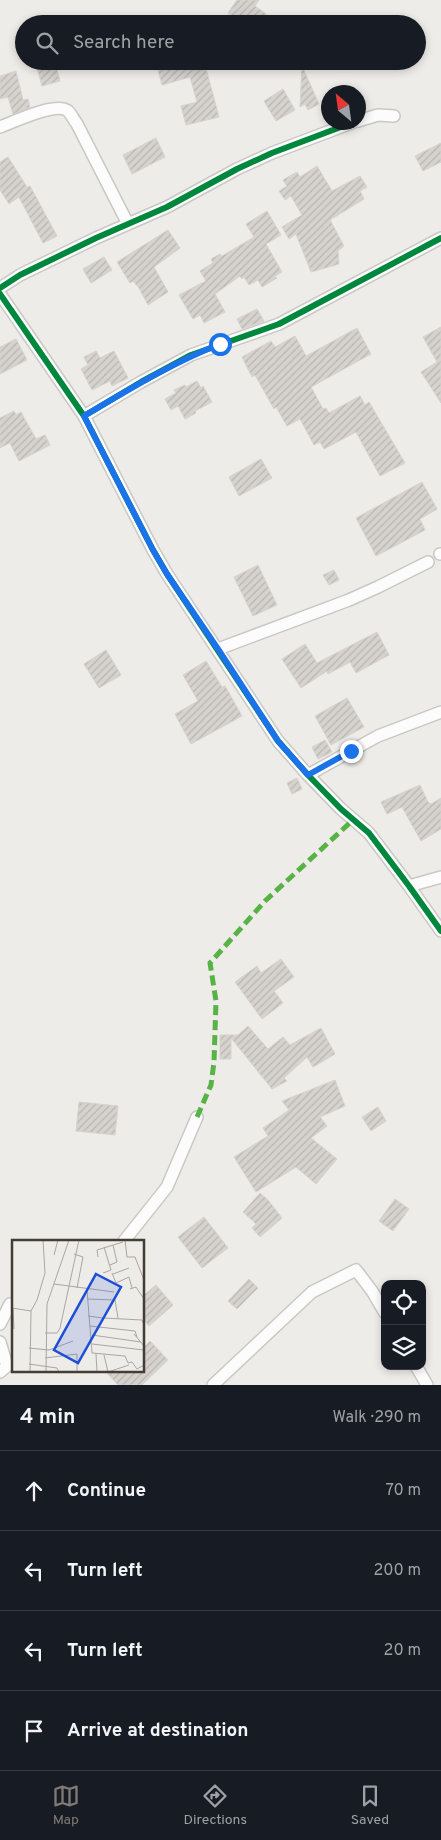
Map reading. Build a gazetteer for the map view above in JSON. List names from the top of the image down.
{
  "north": "top left",
  "page": {
    "search": "Search here",
    "heading": ["4 min", "Walk · 290 m"],
    "list": [
      ["Continue", "70 m"],
      ["Turn left", "200 m"],
      ["Turn left", "20 m"],
      "Arrive at destination"
    ],
    "nav": ["Map", "Directions", "Saved"]
  }
}
